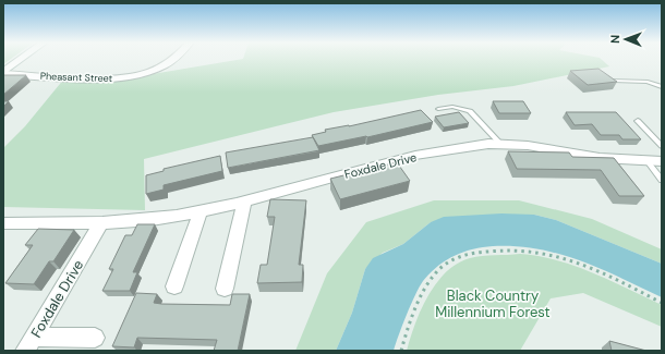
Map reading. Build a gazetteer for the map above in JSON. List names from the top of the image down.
{
  "streets": {
    "street": ["Pheasant Street", "Foxdale Drive"]
  },
  "parks": ["Black Country Millennium Forest"],
  "north": "left"
}
